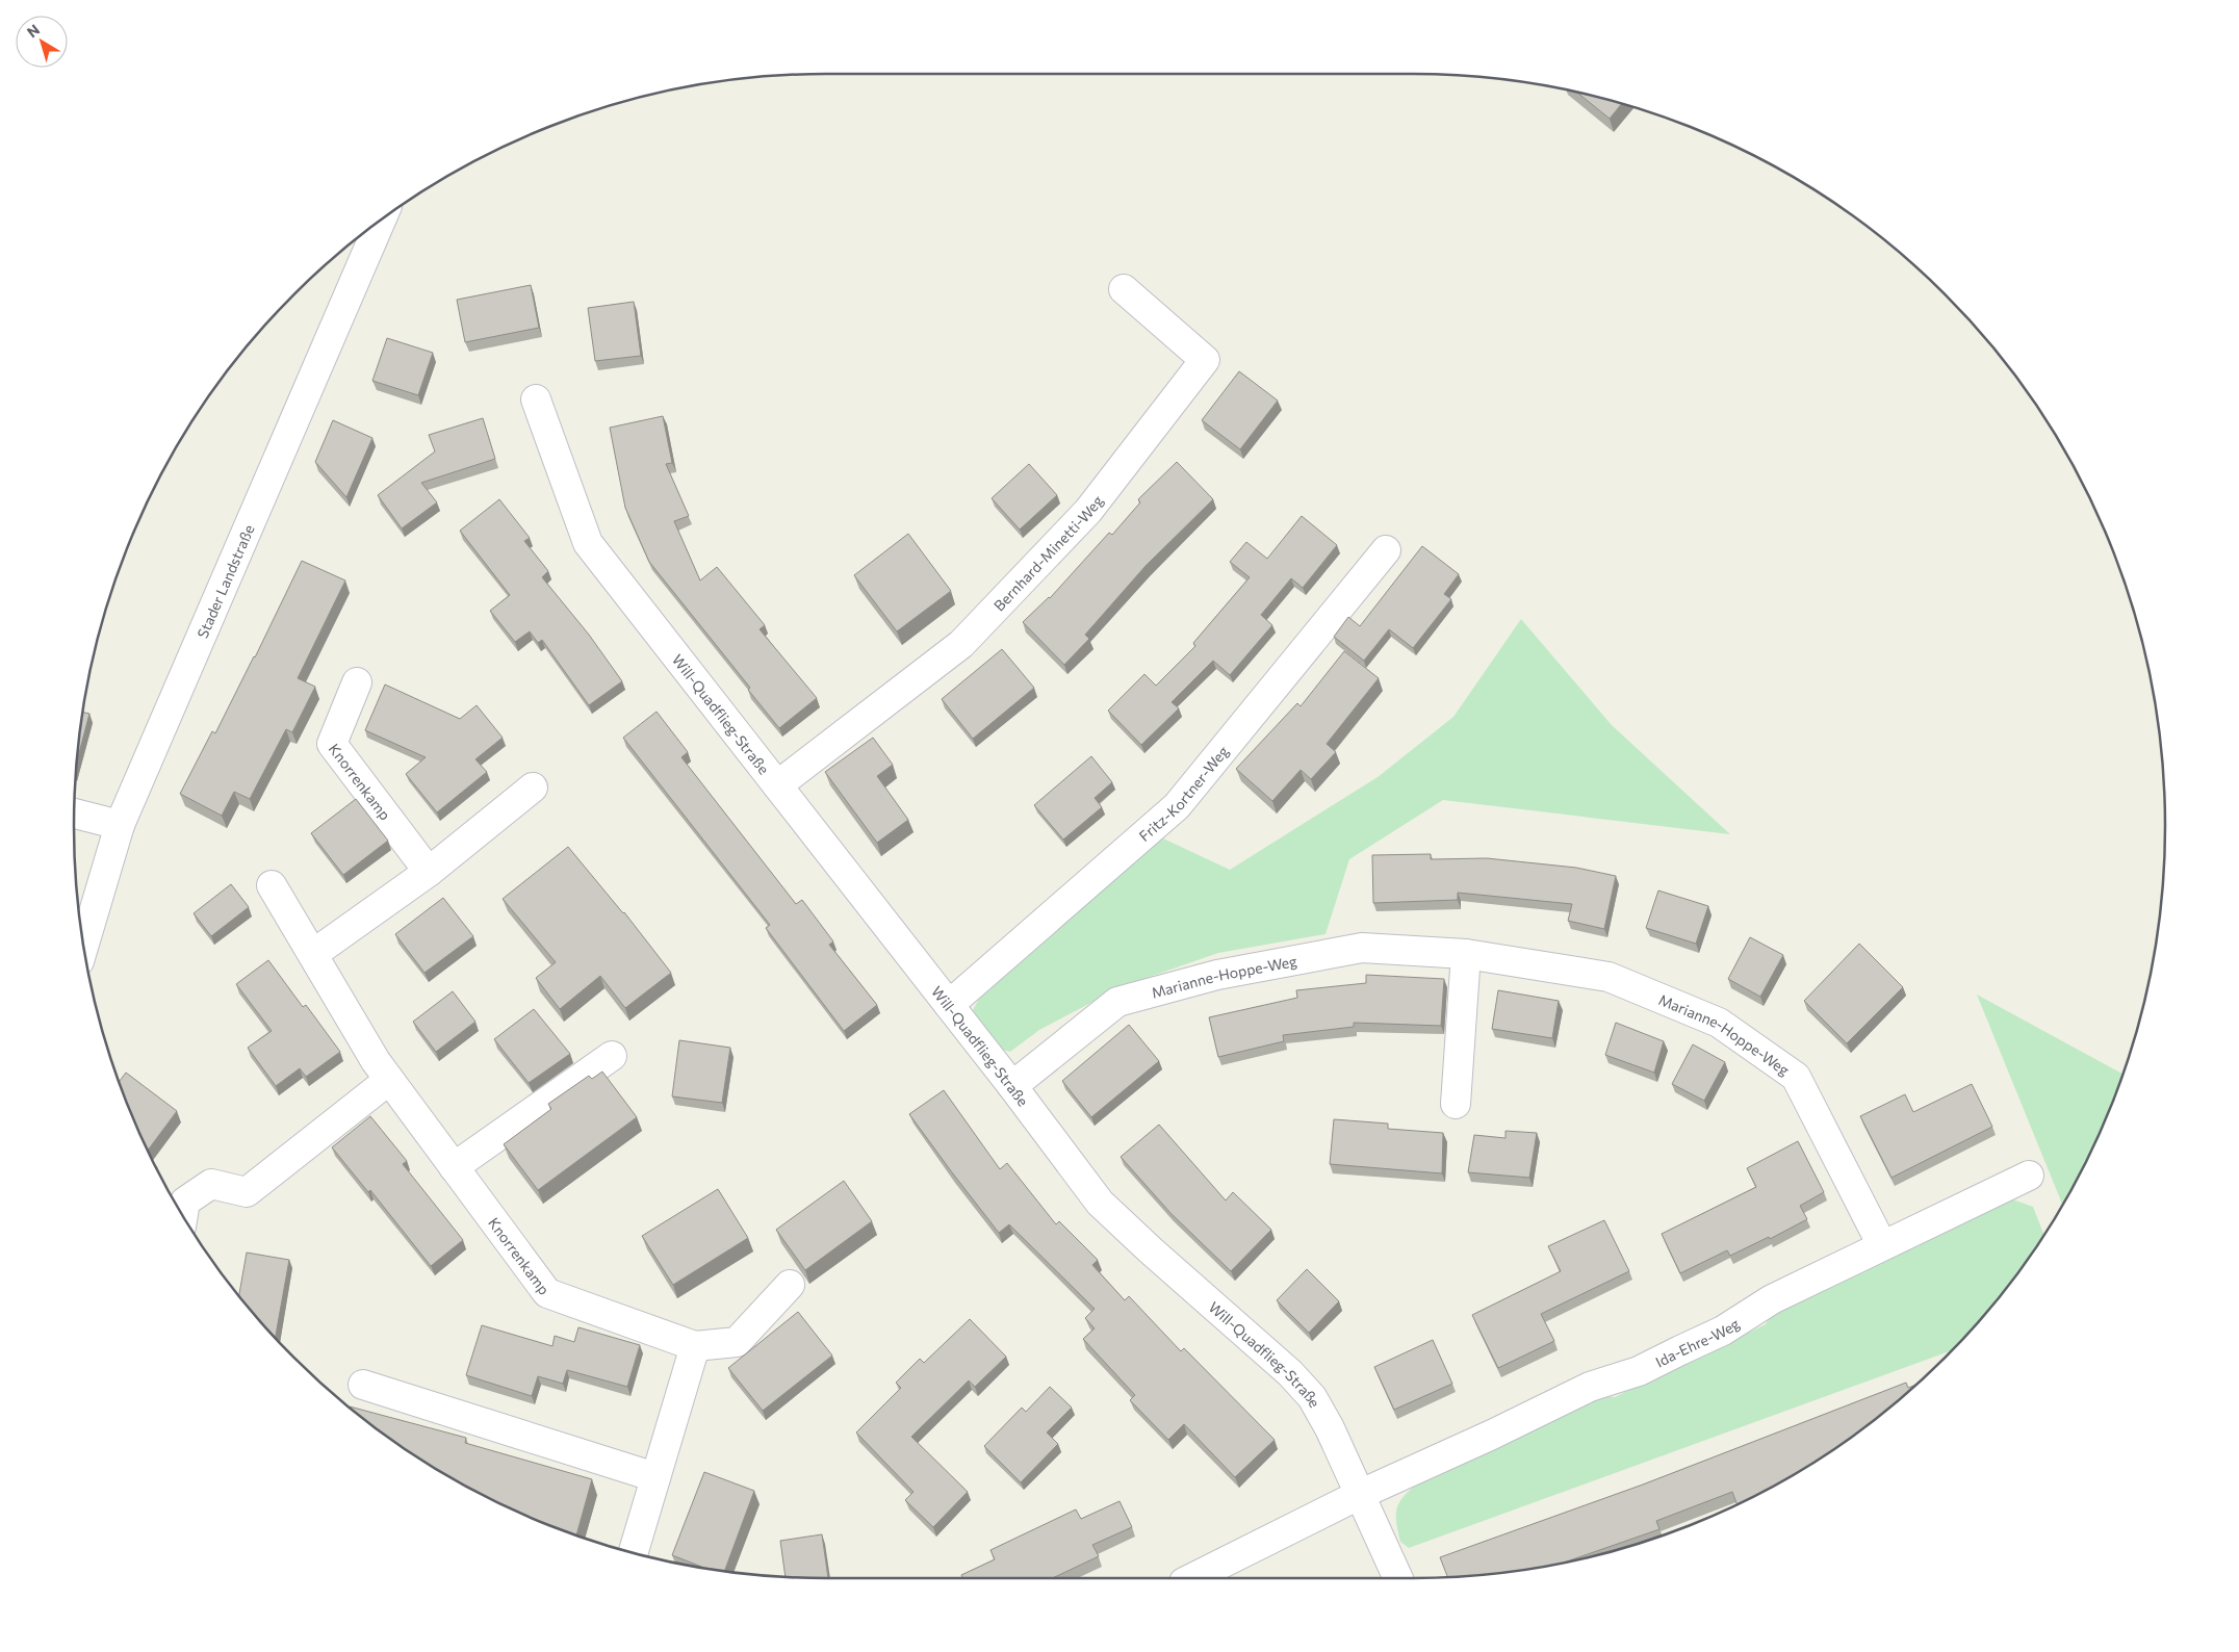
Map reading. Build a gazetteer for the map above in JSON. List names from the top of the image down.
{
  "streets": {
    "street": [
      "Bernhard-Minetti-Weg",
      "Stader Landstraße",
      "Will-Quadflieg-Straße",
      "Knorrenkamp",
      "Fritz-Kortner-Weg",
      "Marianne-Hoppe-Weg",
      "Ida-Ehre-Weg"
    ]
  },
  "crossings": [
    ["Bernhard-Minetti-Weg", "Will-Quadflieg-Straße"],
    ["Will-Quadflieg-Straße", "Fritz-Kortner-Weg"],
    ["Will-Quadflieg-Straße", "Marianne-Hoppe-Weg"],
    ["Will-Quadflieg-Straße", "Ida-Ehre-Weg"],
    ["Marianne-Hoppe-Weg", "Ida-Ehre-Weg"]
  ],
  "north": "top left"
}
